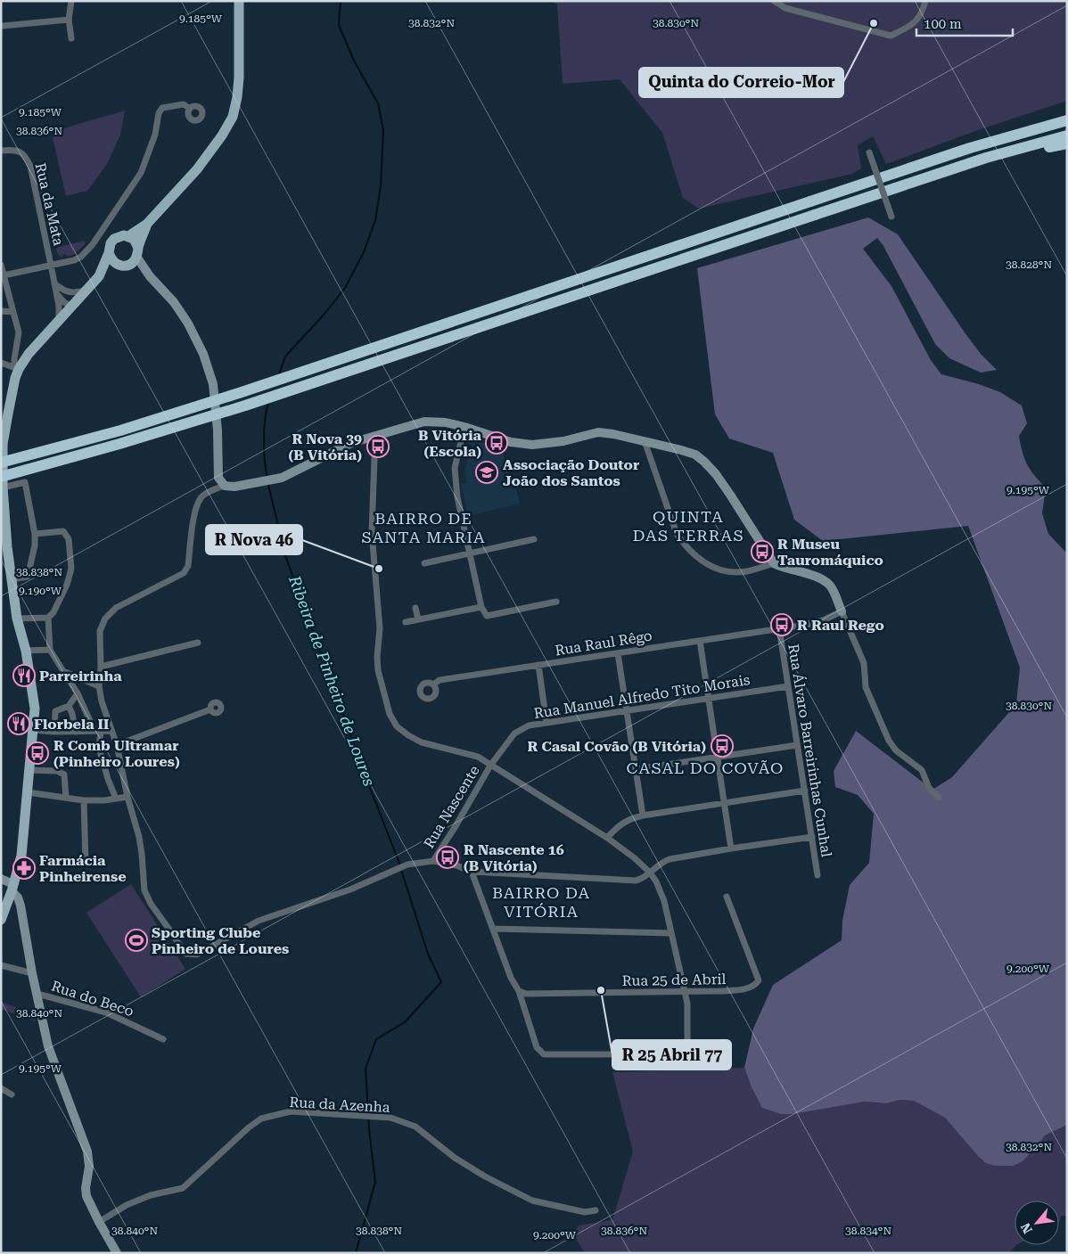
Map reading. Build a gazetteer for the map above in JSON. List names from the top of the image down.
{
  "streets": {
    "street": [
      "Rua da Mata",
      "Rua Raul Rêgo",
      "Rua Manuel Alfredo Tito Morais",
      "Rua Álvaro Barreirinhas Cunhal",
      "Rua Nascente",
      "Rua 25 de Abril",
      "Rua do Beco",
      "Rua da Azenha"
    ]
  },
  "crossings": [
    ["Rua Raul Rêgo", "Rua Álvaro Barreirinhas Cunhal"],
    ["Rua Manuel Alfredo Tito Morais", "Rua Álvaro Barreirinhas Cunhal"],
    ["Rua Manuel Alfredo Tito Morais", "Rua Nascente"]
  ],
  "districts": [
    "QUINTA DAS TERRAS",
    "BAIRRO DE SANTA MARIA",
    "CASAL DO COVÃO",
    "BAIRRO DA VITÓRIA"
  ],
  "water": ["Ribeira de Pinheiro de Loures"],
  "places": {
    "other": ["Quinta do Correio-Mor", "R Nova 46", "R 25 Abril 77"],
    "bus stop": [
      "B Vitória (Escola)",
      "R Nova 39 (B Vitória)",
      "R Museu Tauromáquico",
      "R Raul Rego",
      "R Casal Covão (B Vitória)",
      "R Comb Ultramar (Pinheiro Loures)",
      "R Nascente 16 (B Vitória)"
    ],
    "school or university": ["Associação Doutor João dos Santos"],
    "restaurant": ["Parreirinha", "Florbela II"],
    "pharmacy": ["Farmácia Pinheirense"],
    "sports": ["Sporting Clube Pinheiro de Loures"]
  },
  "scale_bar": "100 m",
  "north": "bottom left",
  "coordinates": [
    "9.185°W",
    "38.832°N",
    "38.830°N",
    "38.836°N",
    "38.828°N",
    "9.195°W",
    "38.838°N",
    "9.190°W",
    "9.200°W",
    "38.840°N",
    "38.834°N"
  ]
}
